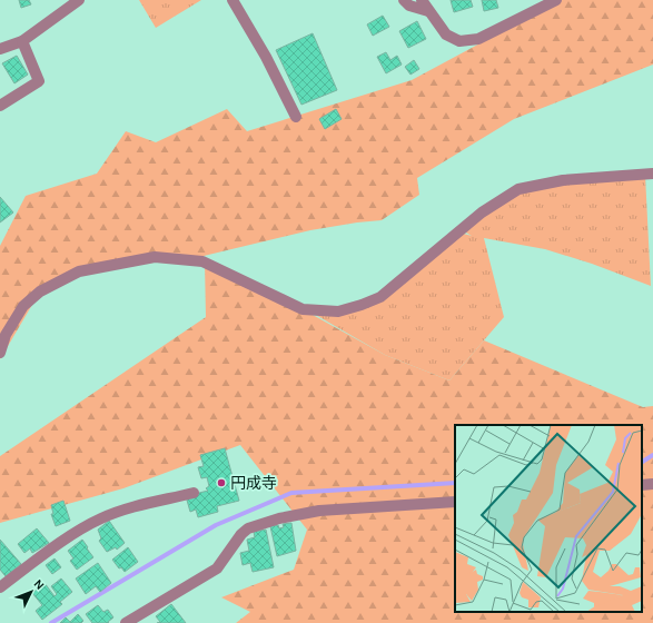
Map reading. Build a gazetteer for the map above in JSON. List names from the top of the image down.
{
  "places": ["円成寺"],
  "north": "top right"
}
